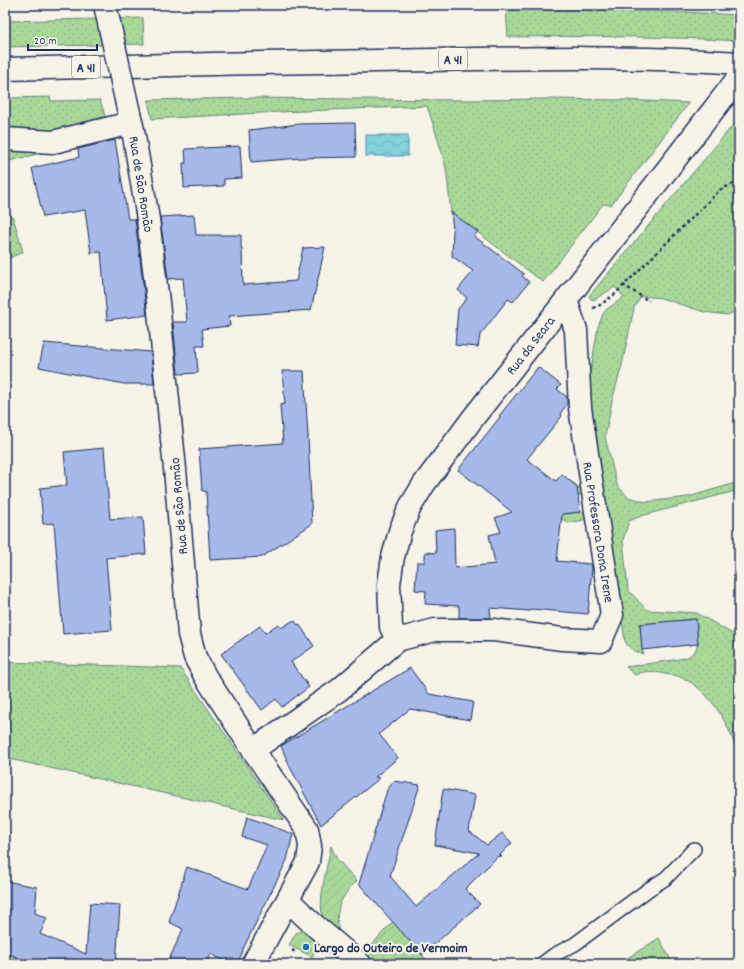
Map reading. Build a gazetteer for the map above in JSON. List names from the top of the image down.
{
  "streets": {
    "main road": [
      "A 41",
      "Rua de São Romão",
      "Rua da Seara",
      "Rua Professora Dona Irene"
    ]
  },
  "crossings": [
    ["Rua de São Romão", "Rua Professora Dona Irene"],
    ["Rua da Seara", "Rua Professora Dona Irene"]
  ],
  "places": ["Largo do Outeiro de Vermoim"],
  "scale_bar": "20 m"
}
